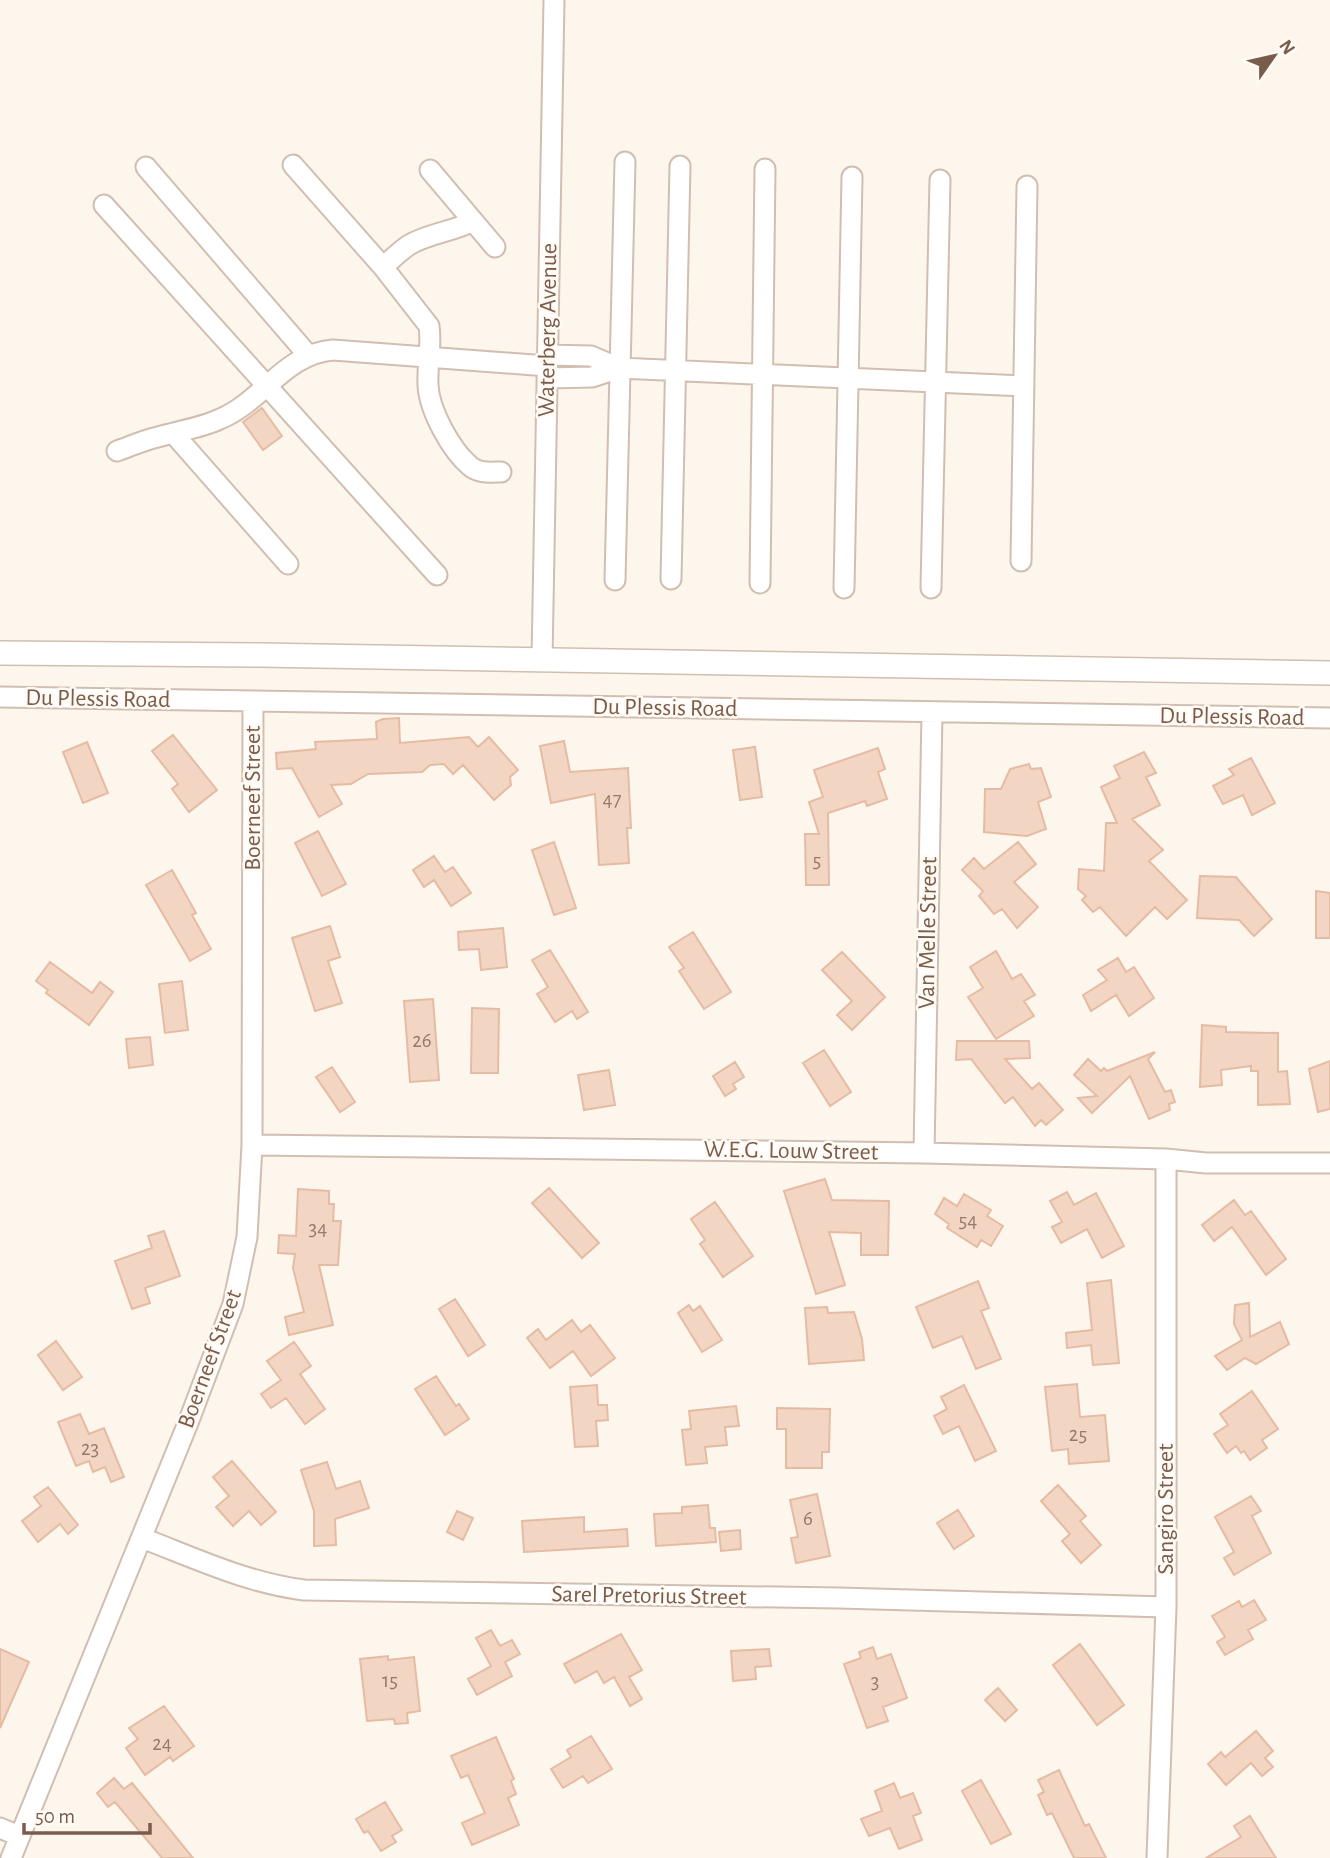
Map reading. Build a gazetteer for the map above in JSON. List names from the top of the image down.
{
  "streets": {
    "street": [
      "Waterberg Avenue",
      "Du Plessis Road",
      "Boerneef Street",
      "Van Melle Street",
      "W.E.G. Louw Street",
      "Sangiro Street",
      "Sarel Pretorius Street"
    ]
  },
  "crossings": [
    ["Waterberg Avenue", "Du Plessis Road"],
    ["Du Plessis Road", "Boerneef Street"],
    ["Du Plessis Road", "Van Melle Street"],
    ["Boerneef Street", "W.E.G. Louw Street"],
    ["Boerneef Street", "Sarel Pretorius Street"],
    ["Van Melle Street", "W.E.G. Louw Street"],
    ["W.E.G. Louw Street", "Sangiro Street"],
    ["Sangiro Street", "Sarel Pretorius Street"]
  ],
  "house_numbers": [
    "47",
    "5",
    "26",
    "54",
    "34",
    "25",
    "23",
    "6",
    "15",
    "3",
    "24"
  ],
  "scale_bar": "50 m",
  "north": "top right"
}
